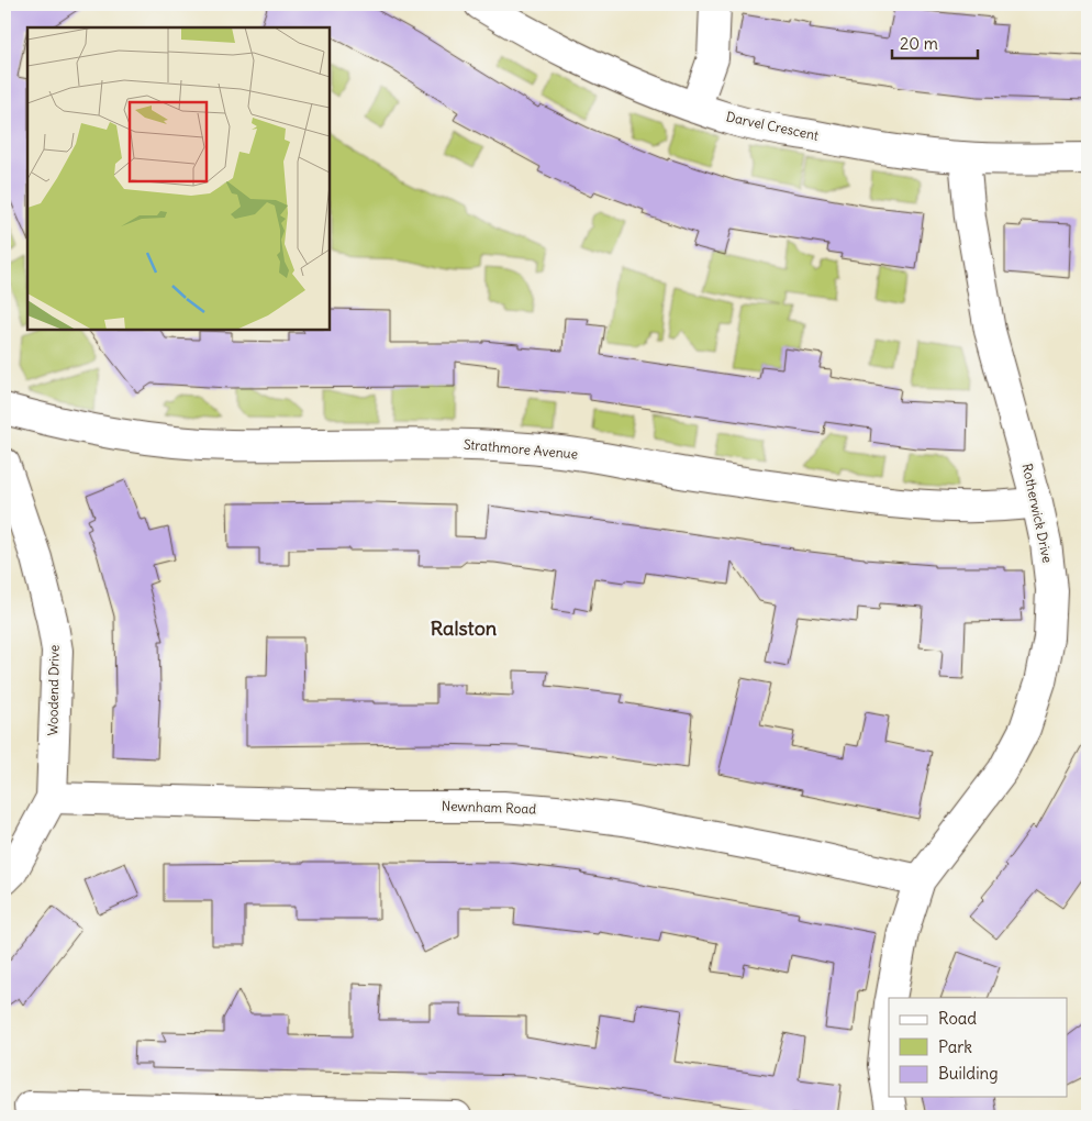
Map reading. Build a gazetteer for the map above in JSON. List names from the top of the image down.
{
  "streets": {
    "street": [
      "Darvel Crescent",
      "Strathmore Avenue",
      "Rotherwick Drive",
      "Woodend Drive",
      "Newnham Road"
    ]
  },
  "crossings": [
    ["Darvel Crescent", "Rotherwick Drive"],
    ["Strathmore Avenue", "Rotherwick Drive"],
    ["Rotherwick Drive", "Newnham Road"],
    ["Woodend Drive", "Newnham Road"]
  ],
  "districts": ["Ralston"],
  "legend": ["Road", "Park", "Building"],
  "scale_bar": "20 m"
}
